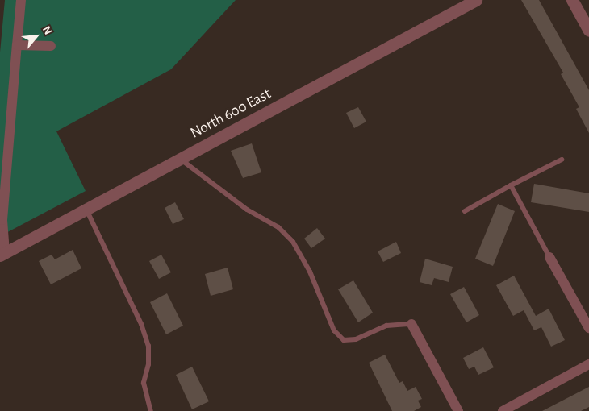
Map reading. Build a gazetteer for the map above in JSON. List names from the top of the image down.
{
  "streets": {
    "street": ["North 600 East"]
  },
  "north": "top right"
}
